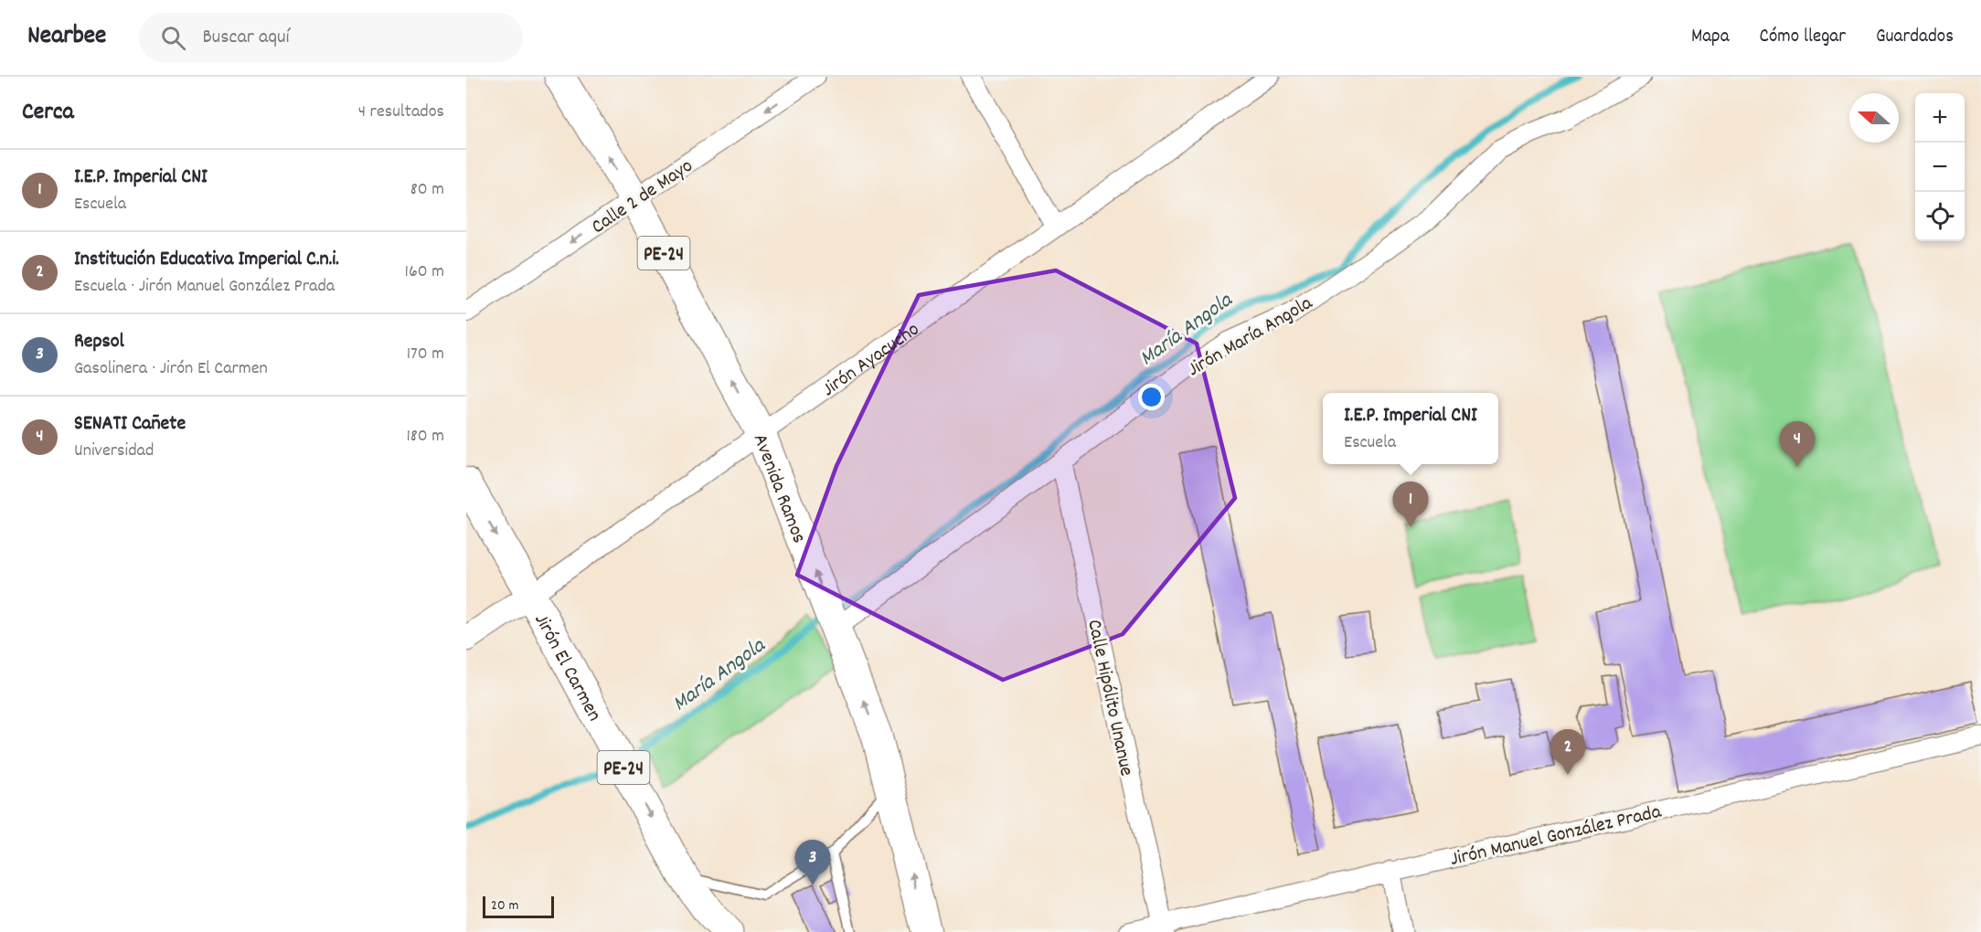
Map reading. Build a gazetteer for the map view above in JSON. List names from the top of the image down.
{
  "streets": {
    "highway": ["PE-24", "Avenida Ramos", "Jirón El Carmen"],
    "street": [
      "Calle 2 de Mayo",
      "Jirón María Angola",
      "Jirón Ayacucho",
      "Calle Hipólito Unanue",
      "Jirón Manuel González Prada"
    ]
  },
  "crossings": [
    ["Calle 2 de Mayo", "Avenida Ramos"],
    ["Jirón María Angola", "Avenida Ramos"],
    ["Jirón María Angola", "Calle Hipólito Unanue"],
    ["Jirón Ayacucho", "Avenida Ramos"],
    ["Jirón Ayacucho", "Jirón El Carmen"],
    ["Calle Hipólito Unanue", "Jirón Manuel González Prada"]
  ],
  "one_way": ["Calle 2 de Mayo", "Avenida Ramos", "Jirón El Carmen"],
  "water": ["María Angola"],
  "scale_bar": "20 m",
  "north": "left",
  "page": {
    "header": "Nearbee",
    "search": "Buscar aquí",
    "nav": ["Mapa", "Cómo llegar", "Guardados"],
    "heading": ["Cerca", "4 resultados"],
    "map_buttons": ["+", "−"],
    "list": [
      {
        "mark": "1",
        "name": "I.E.P. Imperial CNI",
        "note": "Escuela",
        "value": "80 m"
      },
      {
        "mark": "2",
        "name": "Institución Educativa Imperial C.n.i.",
        "note": "Escuela · Jirón Manuel González Prada",
        "value": "160 m"
      },
      {
        "mark": "3",
        "name": "Repsol",
        "note": "Gasolinera · Jirón El Carmen",
        "value": "170 m"
      },
      {
        "mark": "4",
        "name": "SENATI Cañete",
        "note": "Universidad",
        "value": "180 m"
      }
    ],
    "popup": ["I.E.P. Imperial CNI", "Escuela"],
    "pins": [
      "4",
      "1",
      "2",
      "3"
    ],
    "scale": "20 m"
  }
}
